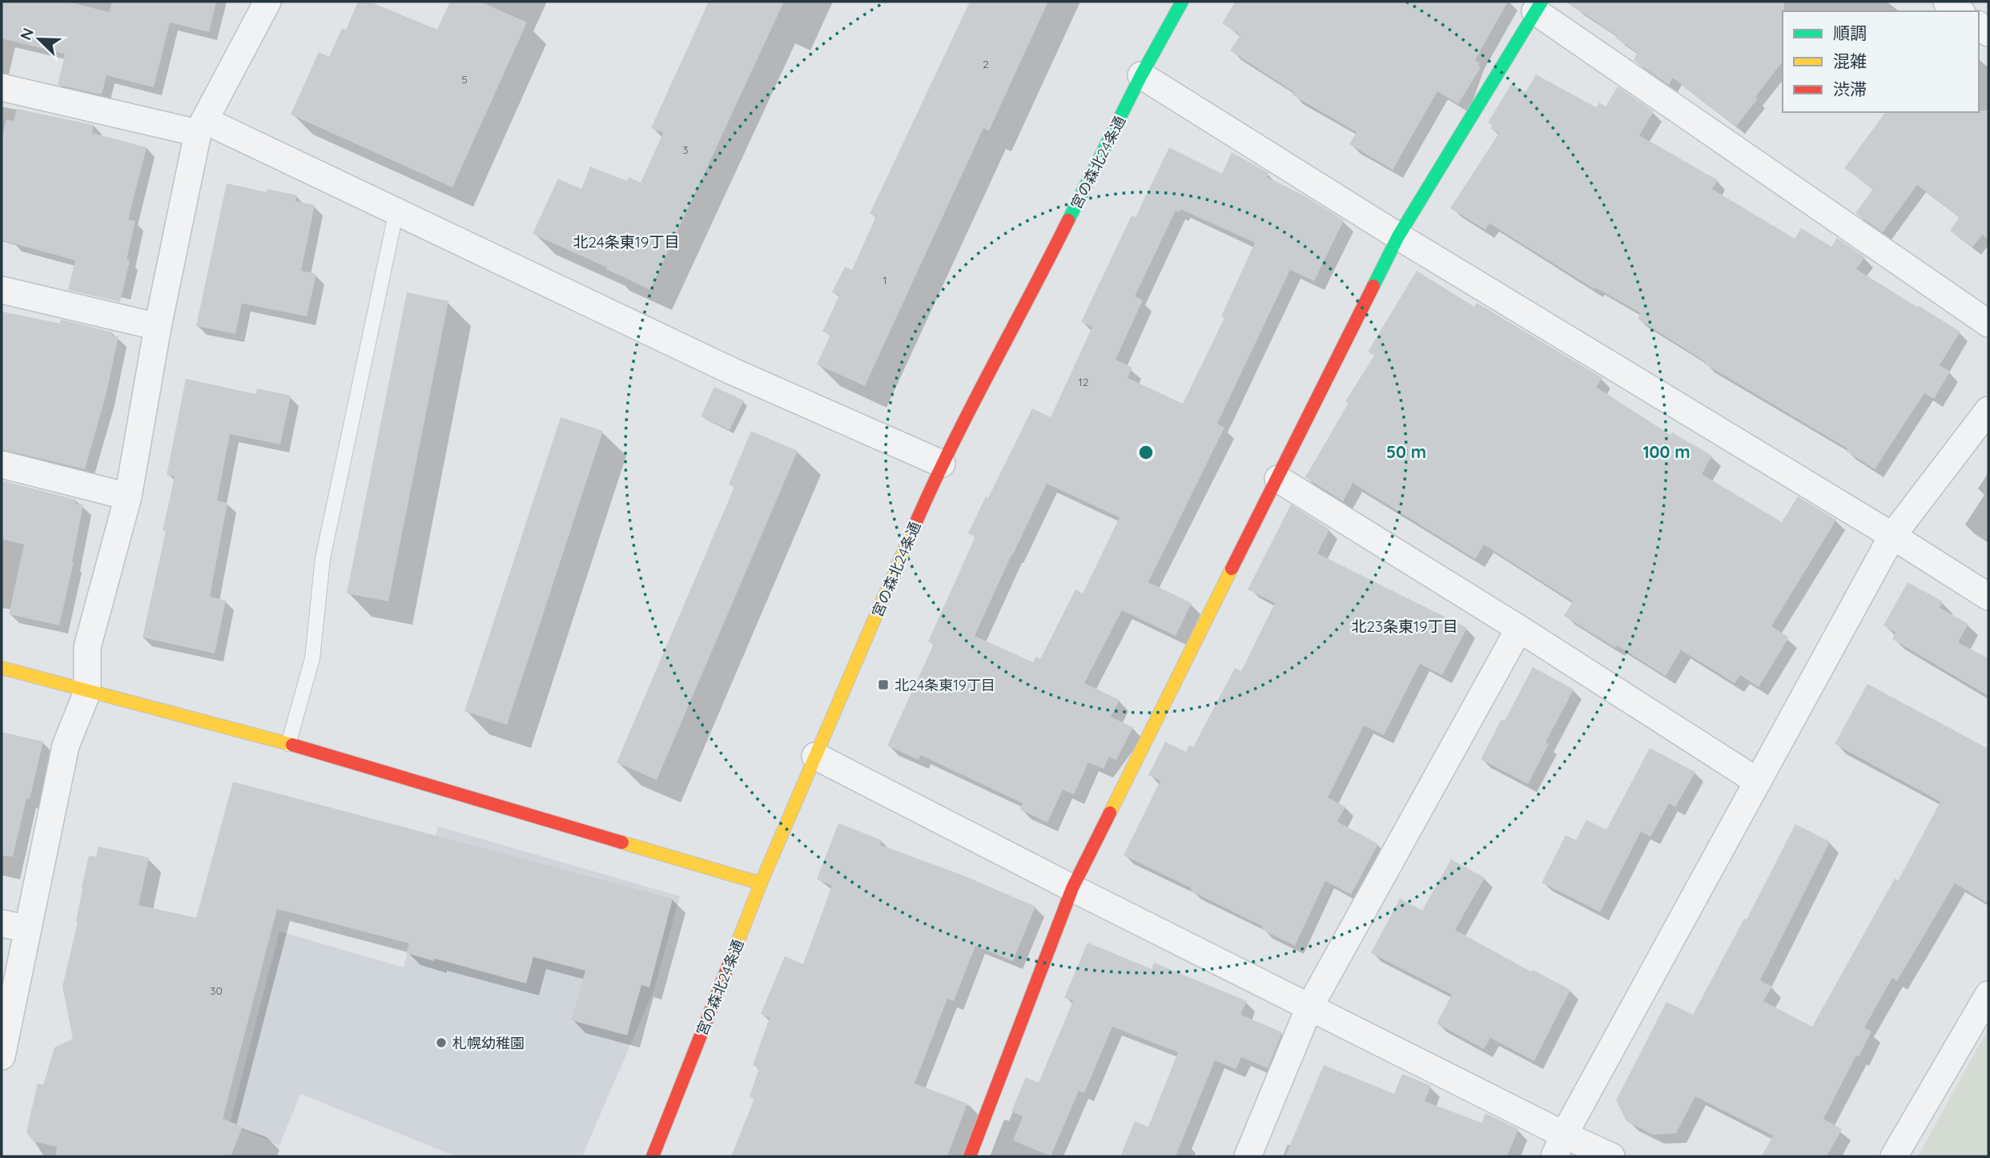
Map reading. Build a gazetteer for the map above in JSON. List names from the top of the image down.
{
  "streets": {
    "street": ["宮の森北24条通"]
  },
  "districts": ["北24条東19丁目", "北23条東19丁目"],
  "places": {
    "transit": ["北24条東19丁目"],
    "other": ["札幌幼稚園"]
  },
  "house_numbers": [
    "2",
    "5",
    "3",
    "1",
    "12",
    "30"
  ],
  "legend": ["順調", "混雑", "渋滞"],
  "north": "top left",
  "rings": ["50 m", "100 m"]
}
